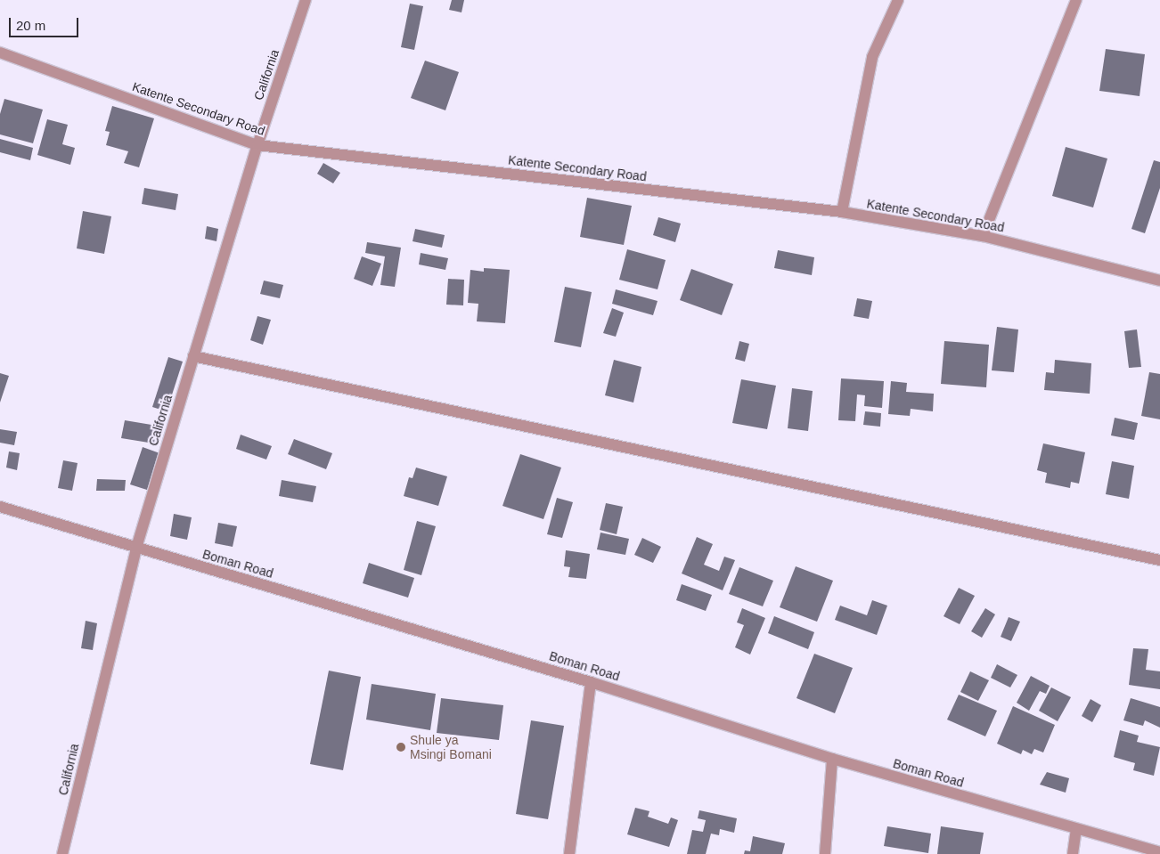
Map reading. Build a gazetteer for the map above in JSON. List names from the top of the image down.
{
  "streets": {
    "street": ["California", "Katente Secondary Road", "Boman Road"]
  },
  "crossings": [
    ["California", "Katente Secondary Road"],
    ["California", "Boman Road"]
  ],
  "places": ["Shule ya Msingi Bomani"],
  "scale_bar": "20 m"
}
